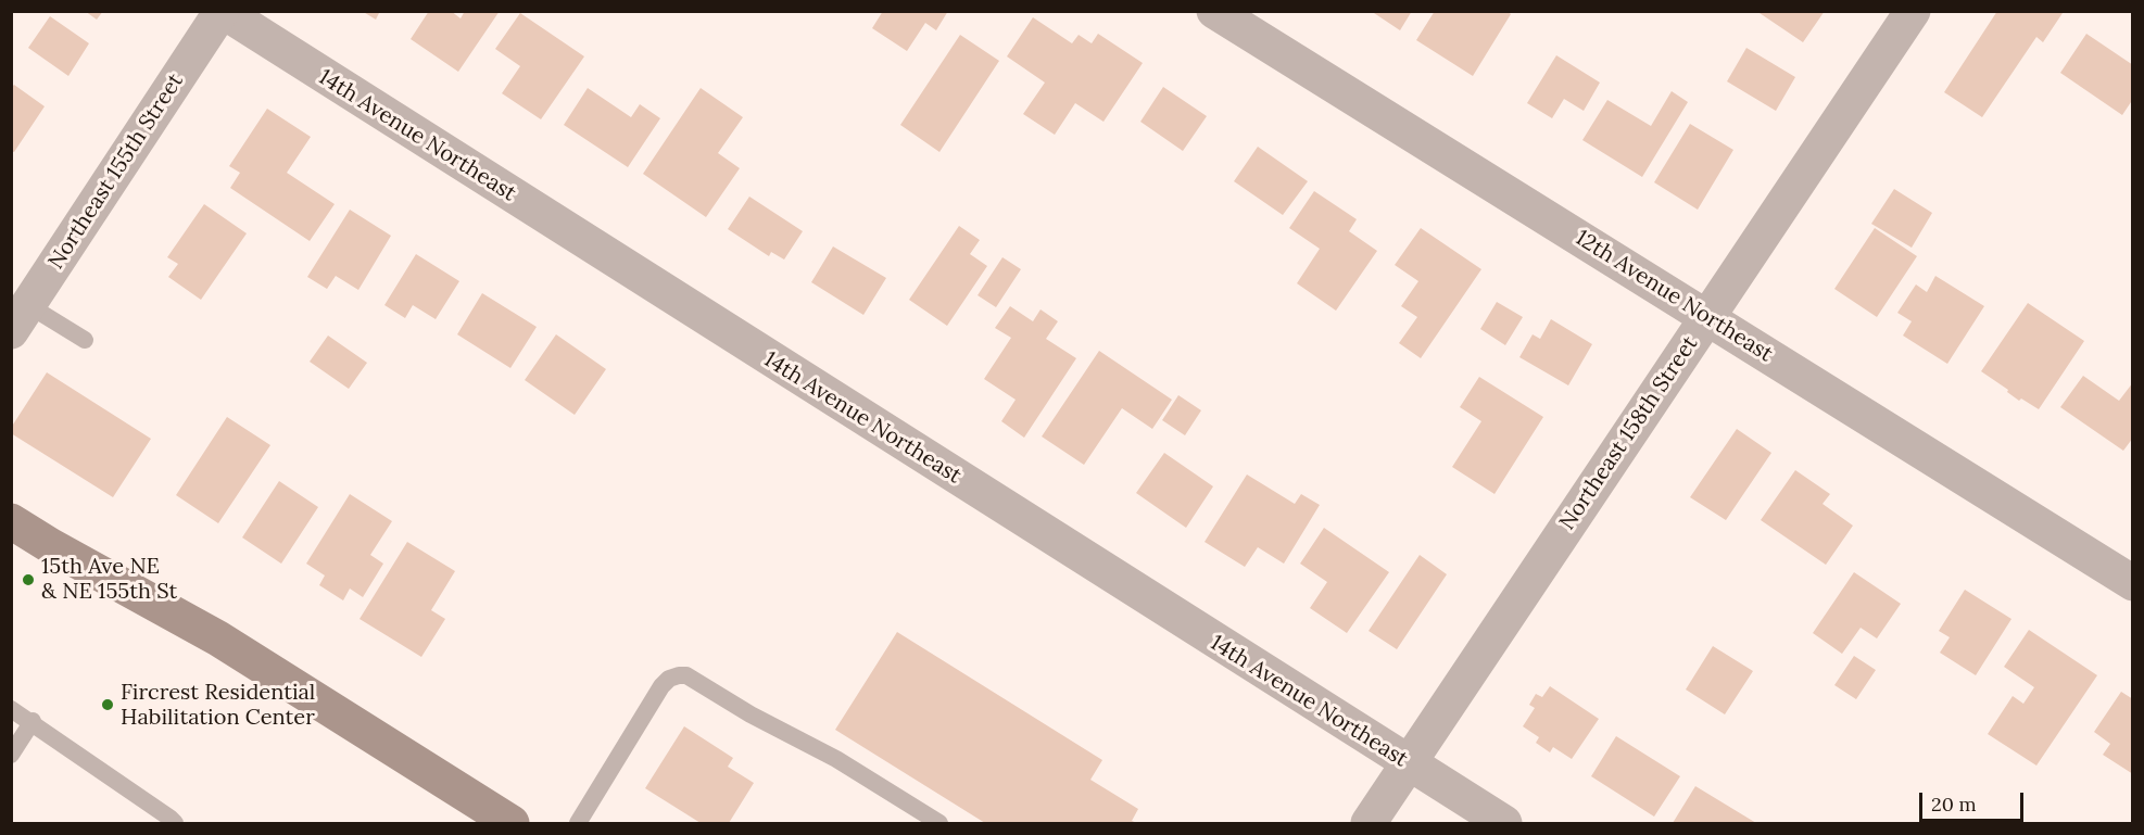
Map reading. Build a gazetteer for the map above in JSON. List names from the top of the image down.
{
  "streets": {
    "street": [
      "14th Avenue Northeast",
      "Northeast 155th Street",
      "12th Avenue Northeast",
      "Northeast 158th Street"
    ]
  },
  "crossings": [
    ["14th Avenue Northeast", "Northeast 155th Street"],
    ["14th Avenue Northeast", "Northeast 158th Street"],
    ["12th Avenue Northeast", "Northeast 158th Street"]
  ],
  "places": ["15th Ave NE & NE 155th St", "Fircrest Residential Habilitation Center"],
  "scale_bar": "20 m"
}
